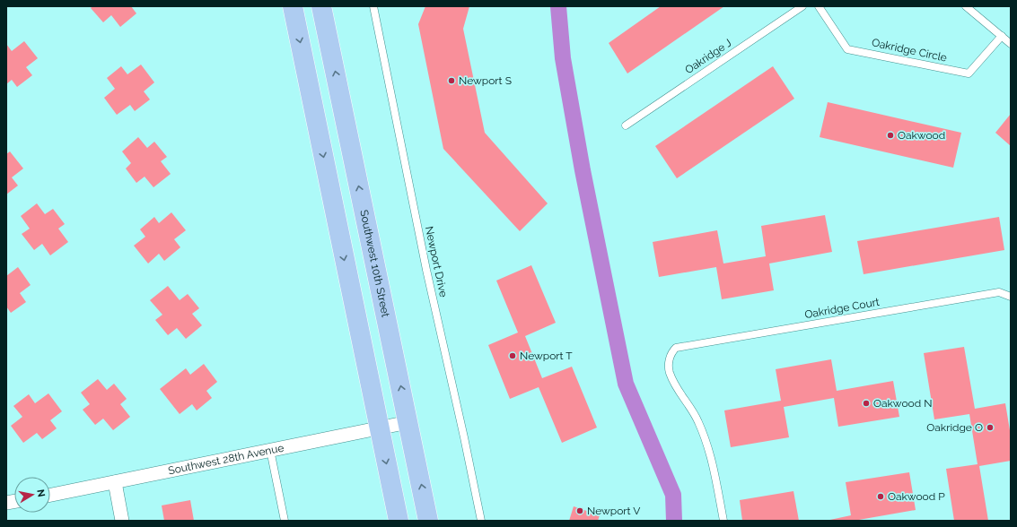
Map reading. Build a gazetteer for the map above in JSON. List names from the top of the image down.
{
  "streets": {
    "main road": ["Southwest 10th Street"],
    "street": ["Southwest 28th Avenue"],
    "lane": [
      "Oakridge Circle",
      "Oakridge J",
      "Newport Drive",
      "Oakridge Court"
    ]
  },
  "crossings": [
    ["Southwest 10th Street", "Southwest 28th Avenue"]
  ],
  "places": [
    "Newport S",
    "Oakwood",
    "Newport T",
    "Oakwood N",
    "Oakridge O",
    "Oakwood P",
    "Newport V"
  ],
  "north": "right"
}
